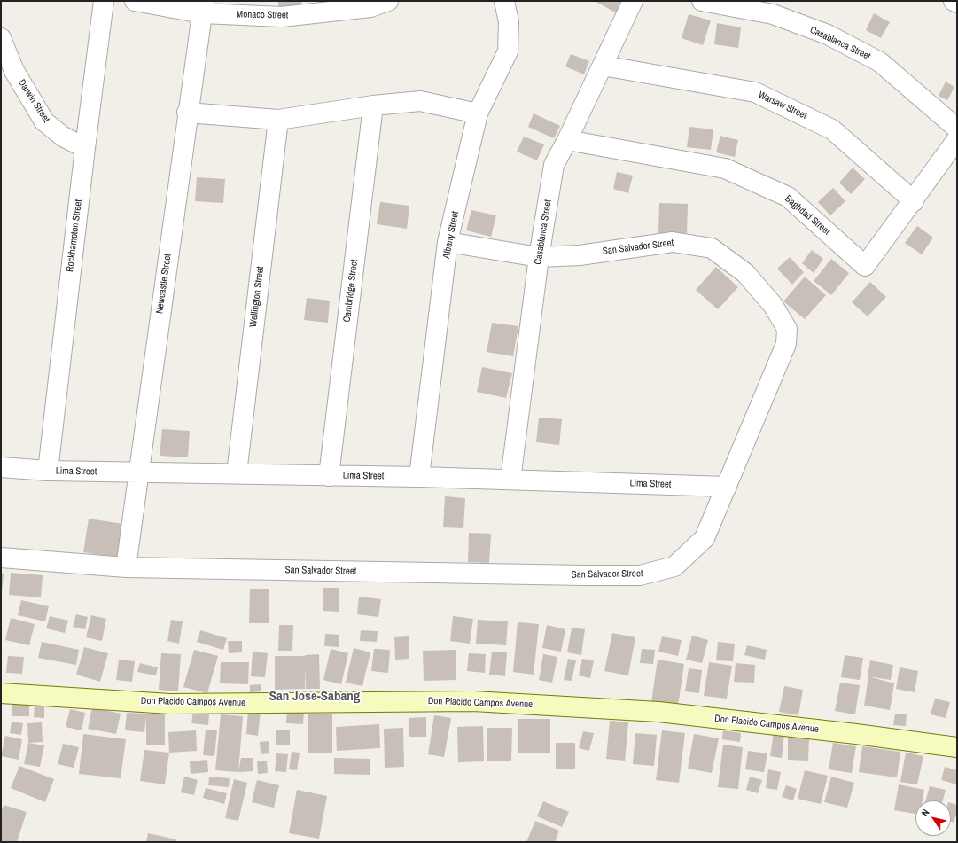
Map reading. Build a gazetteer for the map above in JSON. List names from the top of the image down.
{
  "streets": {
    "main road": ["Don Placido Campos Avenue"],
    "street": [
      "Monaco Street",
      "Casablanca Street",
      "Darwin Street",
      "Warsaw Street",
      "Baghdad Street",
      "Albany Street",
      "Rockhampton Street",
      "San Salvador Street",
      "Newcastle Street",
      "Cambridge Street",
      "Wellington Street",
      "Lima Street"
    ]
  },
  "crossings": [
    ["Monaco Street", "Newcastle Street"],
    ["Casablanca Street", "Warsaw Street"],
    ["Casablanca Street", "Baghdad Street"],
    ["Casablanca Street", "San Salvador Street"],
    ["Casablanca Street", "Lima Street"],
    ["Darwin Street", "Rockhampton Street"],
    ["Warsaw Street", "Baghdad Street"],
    ["Albany Street", "San Salvador Street"],
    ["Albany Street", "Lima Street"],
    ["Rockhampton Street", "Lima Street"],
    ["San Salvador Street", "Newcastle Street"],
    ["San Salvador Street", "Lima Street"],
    ["Newcastle Street", "Lima Street"],
    ["Cambridge Street", "Lima Street"],
    ["Wellington Street", "Lima Street"]
  ],
  "districts": ["San Jose-Sabang"],
  "north": "top left"
}
